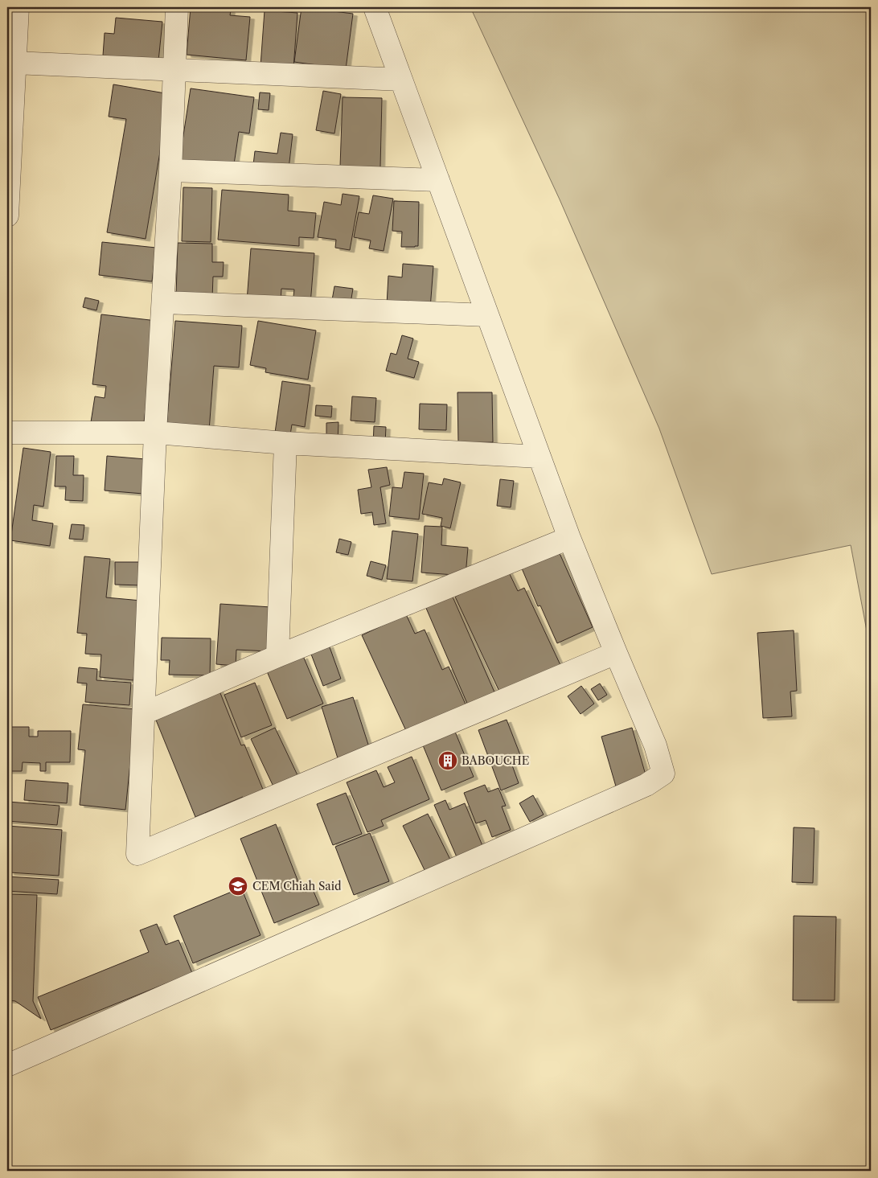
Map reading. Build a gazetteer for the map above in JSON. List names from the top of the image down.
{
  "places": {
    "building": ["BABOUCHE"],
    "school or university": ["CEM Chiah Said"]
  }
}
